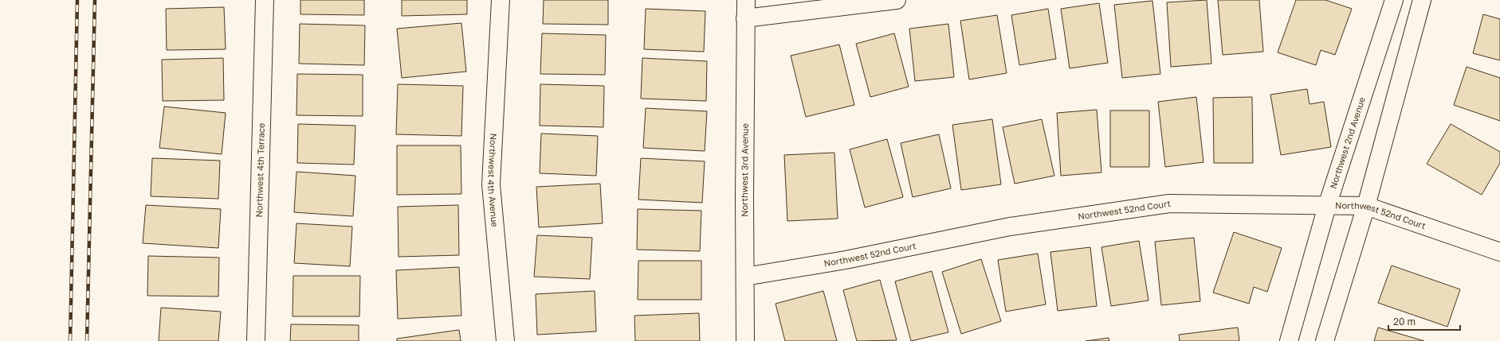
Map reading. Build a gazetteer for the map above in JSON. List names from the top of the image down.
{
  "streets": {
    "street": [
      "Northwest 2nd Avenue",
      "Northwest 3rd Avenue",
      "Northwest 4th Terrace",
      "Northwest 4th Avenue",
      "Northwest 52nd Court"
    ]
  },
  "crossings": [
    ["Northwest 2nd Avenue", "Northwest 52nd Court"],
    ["Northwest 3rd Avenue", "Northwest 52nd Court"]
  ],
  "scale_bar": "20 m"
}
